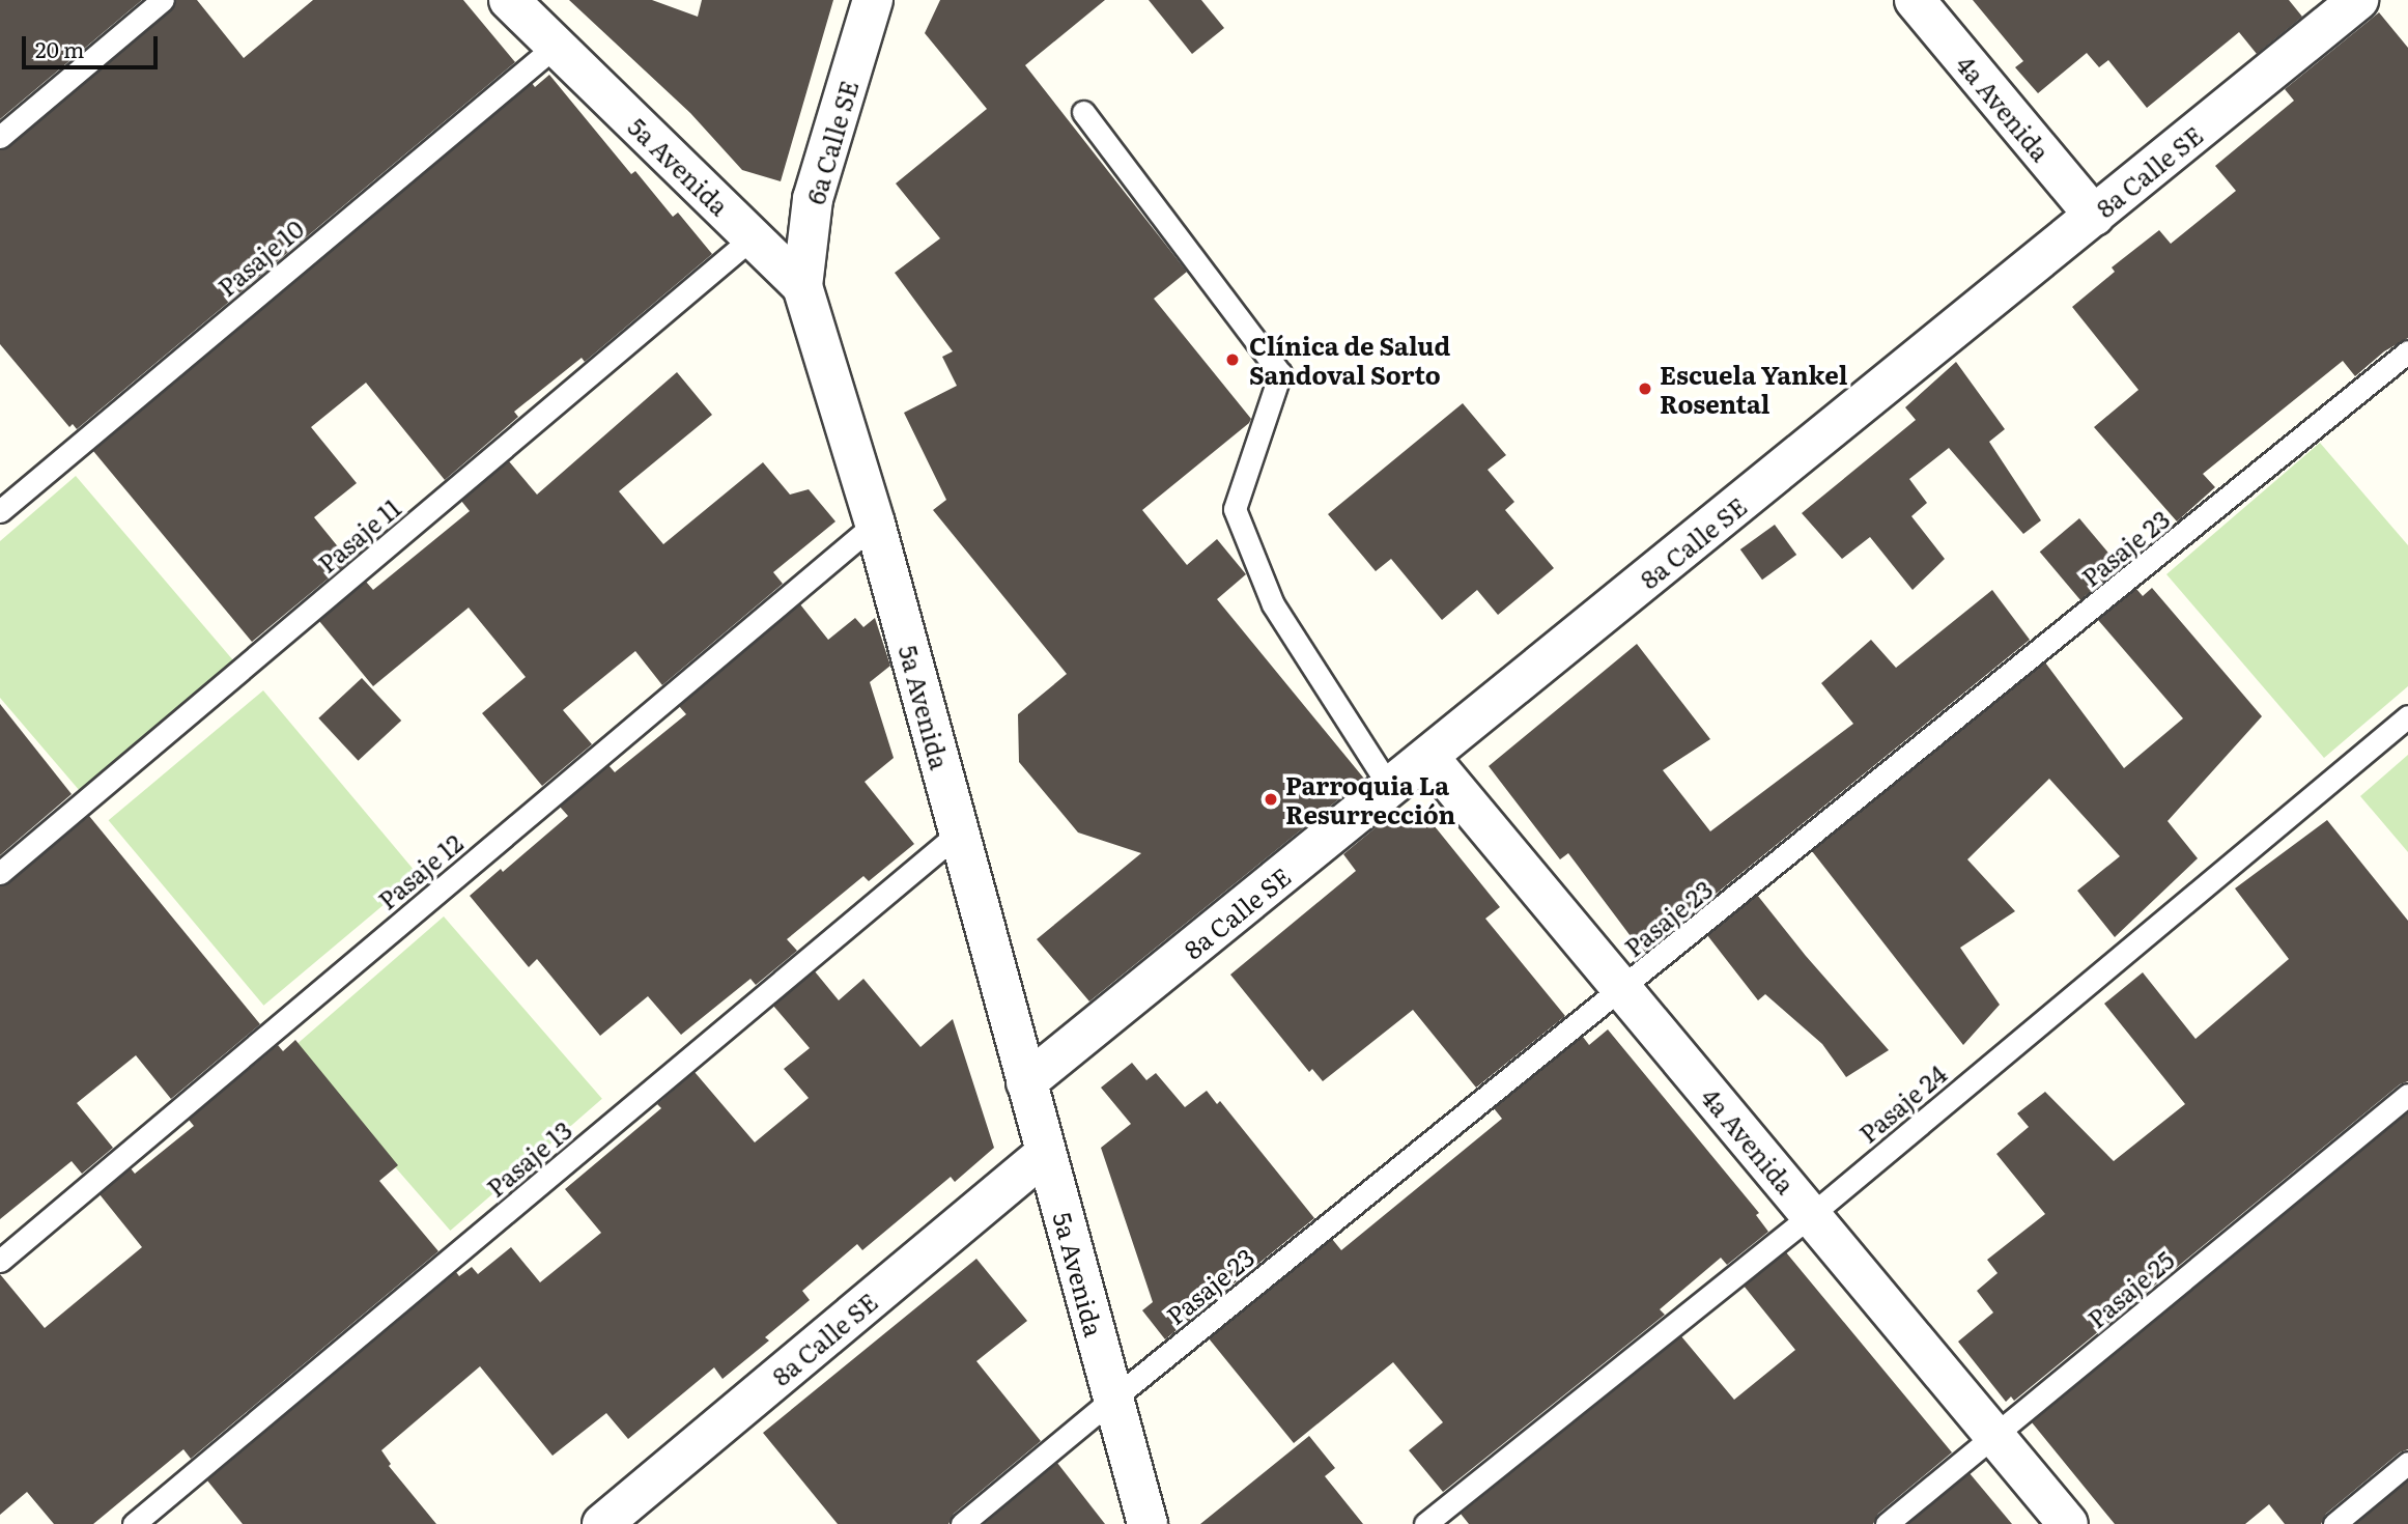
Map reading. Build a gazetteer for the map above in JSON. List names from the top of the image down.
{
  "streets": {
    "street": [
      "4a Avenida",
      "6a Calle SE",
      "5a Avenida",
      "8a Calle SE"
    ],
    "lane": [
      "Pasaje 10",
      "Pasaje 11",
      "Pasaje 23",
      "Pasaje 12",
      "Pasaje 24",
      "Pasaje 13",
      "Pasaje 25"
    ]
  },
  "crossings": [
    ["4a Avenida", "8a Calle SE"],
    ["4a Avenida", "Pasaje 23"],
    ["4a Avenida", "Pasaje 24"],
    ["4a Avenida", "Pasaje 25"],
    ["6a Calle SE", "5a Avenida"],
    ["5a Avenida", "8a Calle SE"],
    ["5a Avenida", "Pasaje 10"],
    ["5a Avenida", "Pasaje 11"],
    ["5a Avenida", "Pasaje 23"],
    ["5a Avenida", "Pasaje 12"],
    ["5a Avenida", "Pasaje 13"]
  ],
  "places": ["Clínica de Salud Sandoval Sorto", "Escuela Yankel Rosental", "Parroquia La Resurrección"],
  "scale_bar": "20 m"
}
